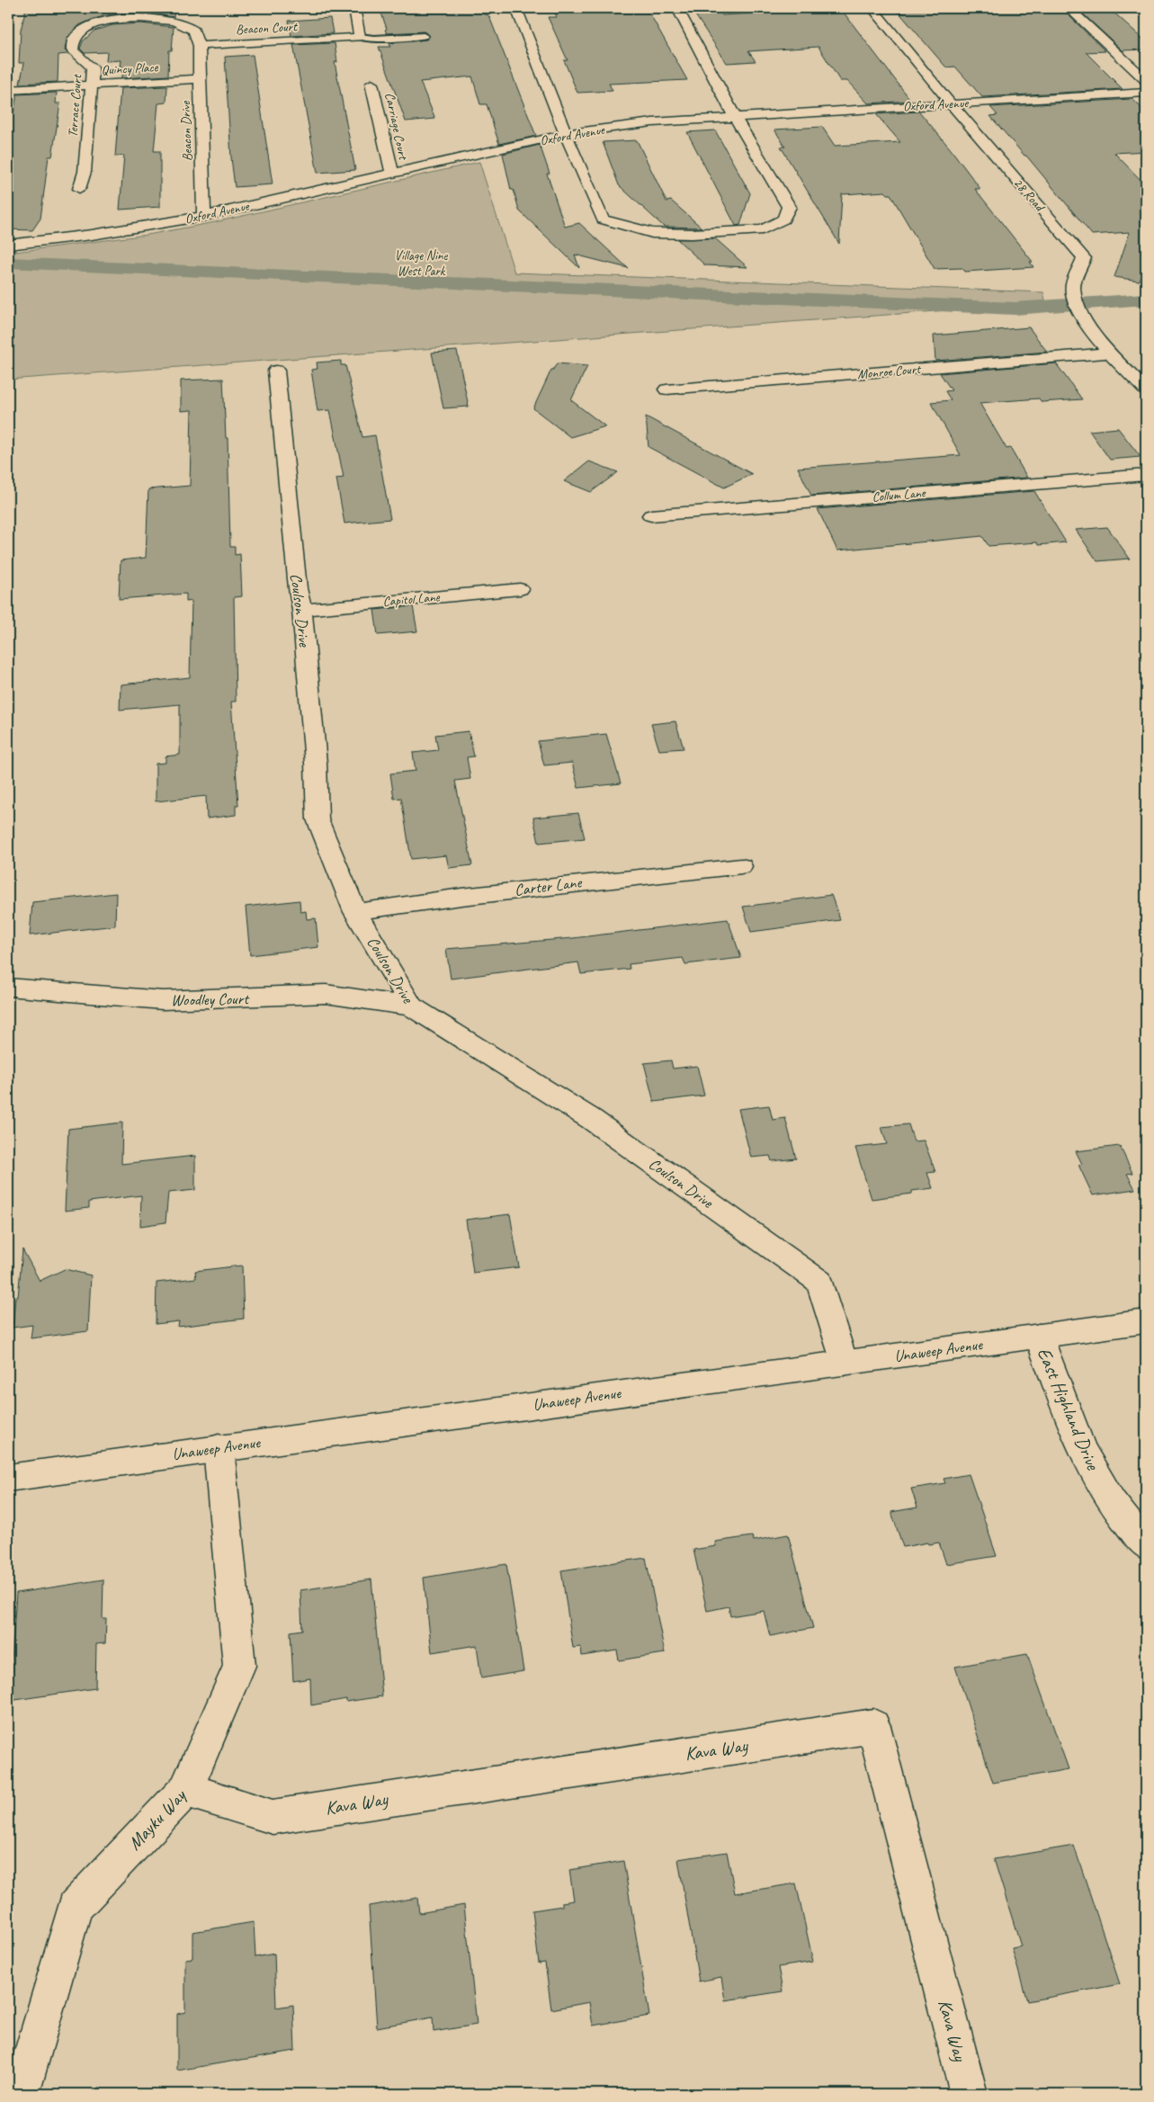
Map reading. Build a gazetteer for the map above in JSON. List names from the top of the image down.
{
  "streets": {
    "street": [
      "Beacon Court",
      "Quincy Place",
      "Oxford Avenue",
      "Terrace Court",
      "Carriage Court",
      "Beacon Drive",
      "28 Road",
      "Monroe Court",
      "Collum Lane",
      "Capitol Lane",
      "Coulson Drive",
      "Carter Lane",
      "Woodley Court",
      "Unaweep Avenue",
      "East Highland Drive",
      "Kava Way",
      "Mayku Way"
    ]
  },
  "crossings": [
    ["Beacon Court", "Terrace Court"],
    ["Beacon Court", "Beacon Drive"],
    ["Quincy Place", "Terrace Court"],
    ["Quincy Place", "Beacon Drive"],
    ["Oxford Avenue", "Carriage Court"],
    ["Oxford Avenue", "Beacon Drive"],
    ["Oxford Avenue", "28 Road"],
    ["Terrace Court", "Beacon Drive"],
    ["28 Road", "Monroe Court"],
    ["Capitol Lane", "Coulson Drive"],
    ["Coulson Drive", "Carter Lane"],
    ["Coulson Drive", "Woodley Court"],
    ["Coulson Drive", "Unaweep Avenue"],
    ["Unaweep Avenue", "East Highland Drive"],
    ["Unaweep Avenue", "Mayku Way"],
    ["Kava Way", "Mayku Way"]
  ],
  "parks": ["Village Nine West Park"]
}
